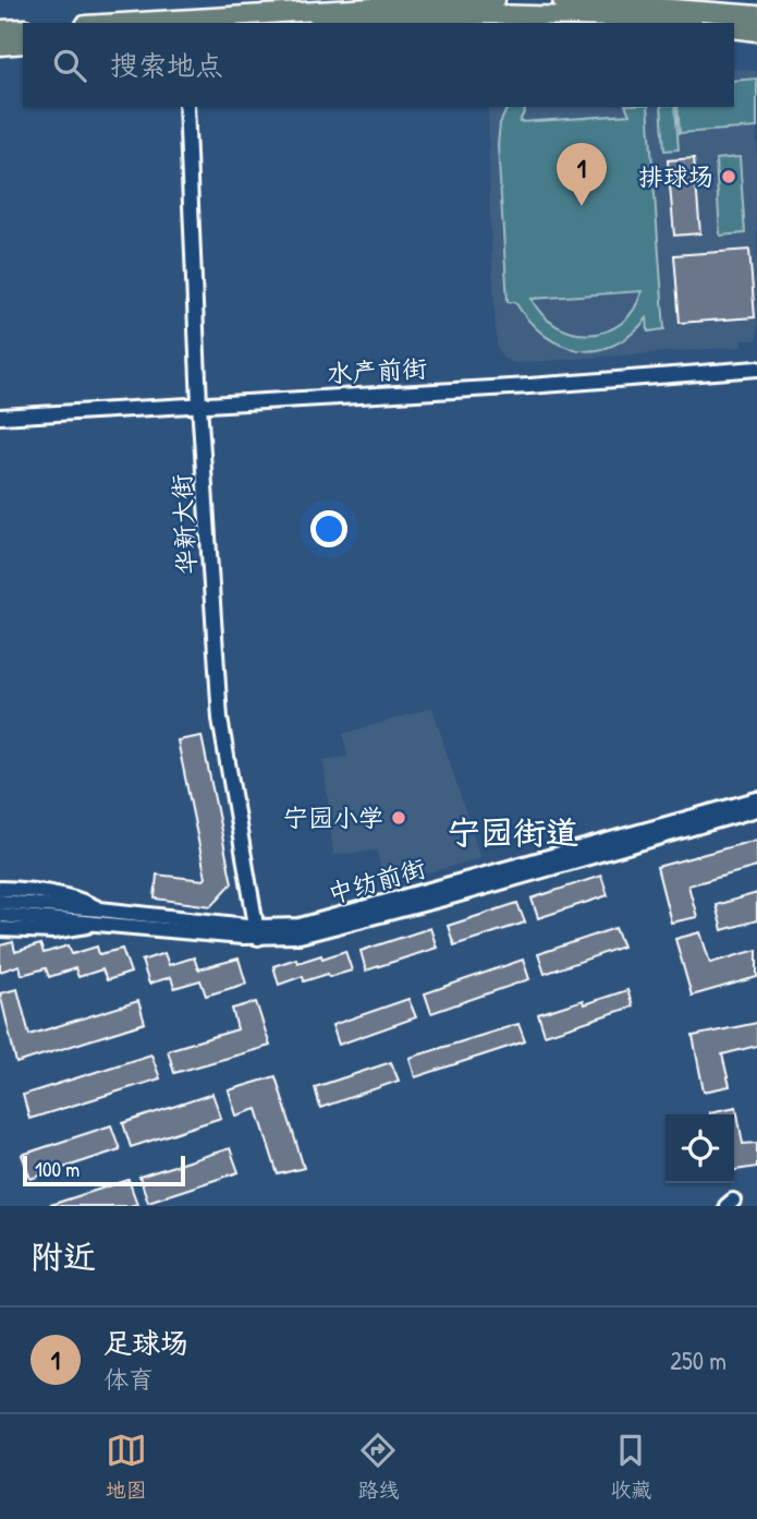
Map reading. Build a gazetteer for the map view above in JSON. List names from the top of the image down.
{
  "streets": {
    "street": ["水产前街", "华新大街", "中纺前街"]
  },
  "crossings": [
    ["水产前街", "华新大街"],
    ["华新大街", "中纺前街"]
  ],
  "districts": ["宁园街道"],
  "places": ["排球场", "宁园小学"],
  "scale_bar": "100 m",
  "page": {
    "search": "搜索地点",
    "pins": "1",
    "scale": "100 m",
    "heading": "附近",
    "list": [
      {
        "mark": "1",
        "name": "足球场",
        "note": "体育",
        "value": "250 m"
      }
    ],
    "nav": ["地图", "路线", "收藏"]
  }
}
